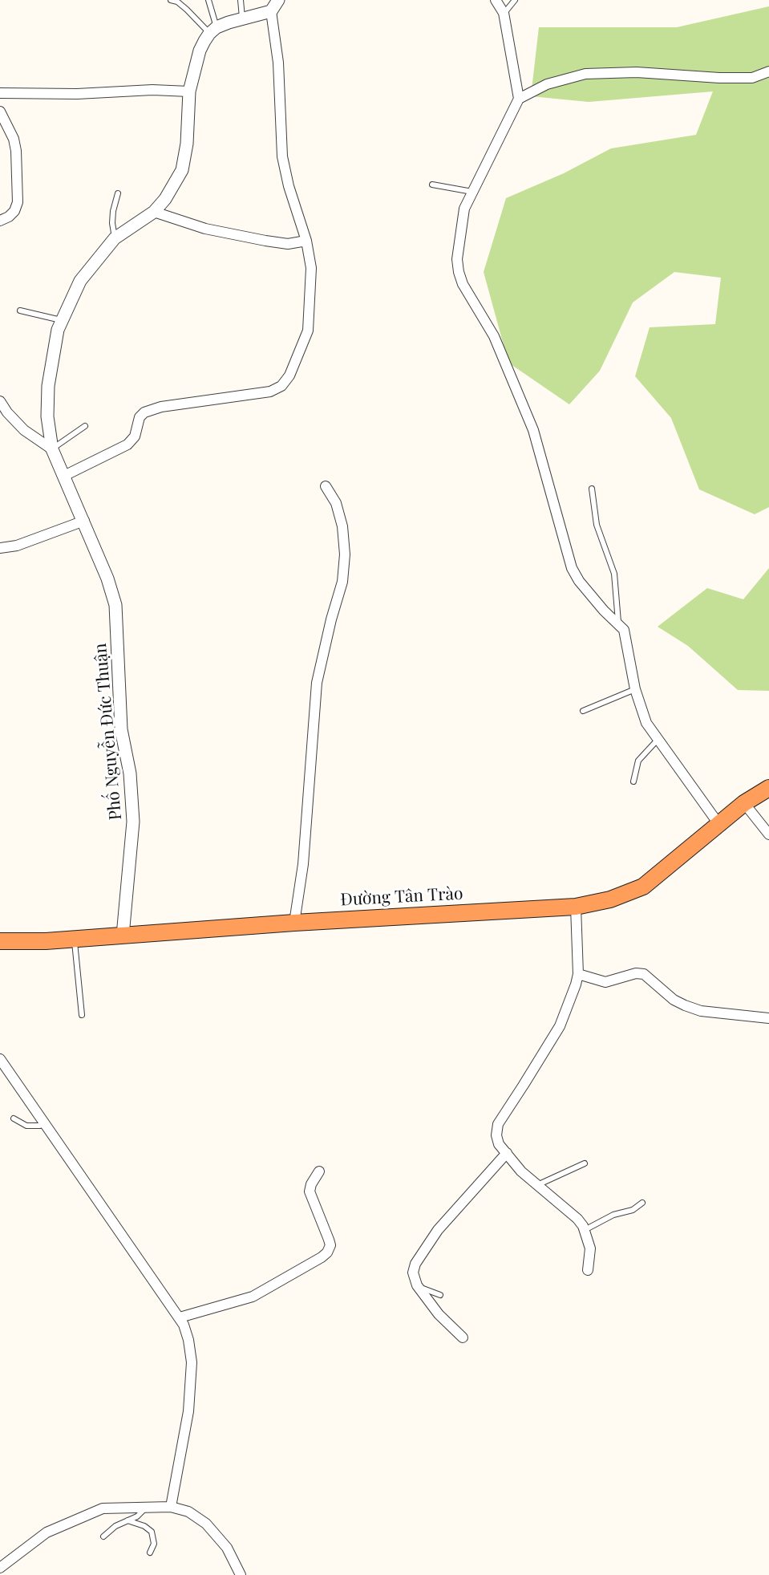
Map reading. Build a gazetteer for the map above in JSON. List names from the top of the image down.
{
  "streets": {
    "highway": ["Đường Tân Trào"],
    "street": ["Phố Nguyễn Đức Thuận"]
  },
  "crossings": [
    ["Phố Nguyễn Đức Thuận", "Đường Tân Trào"]
  ]
}
